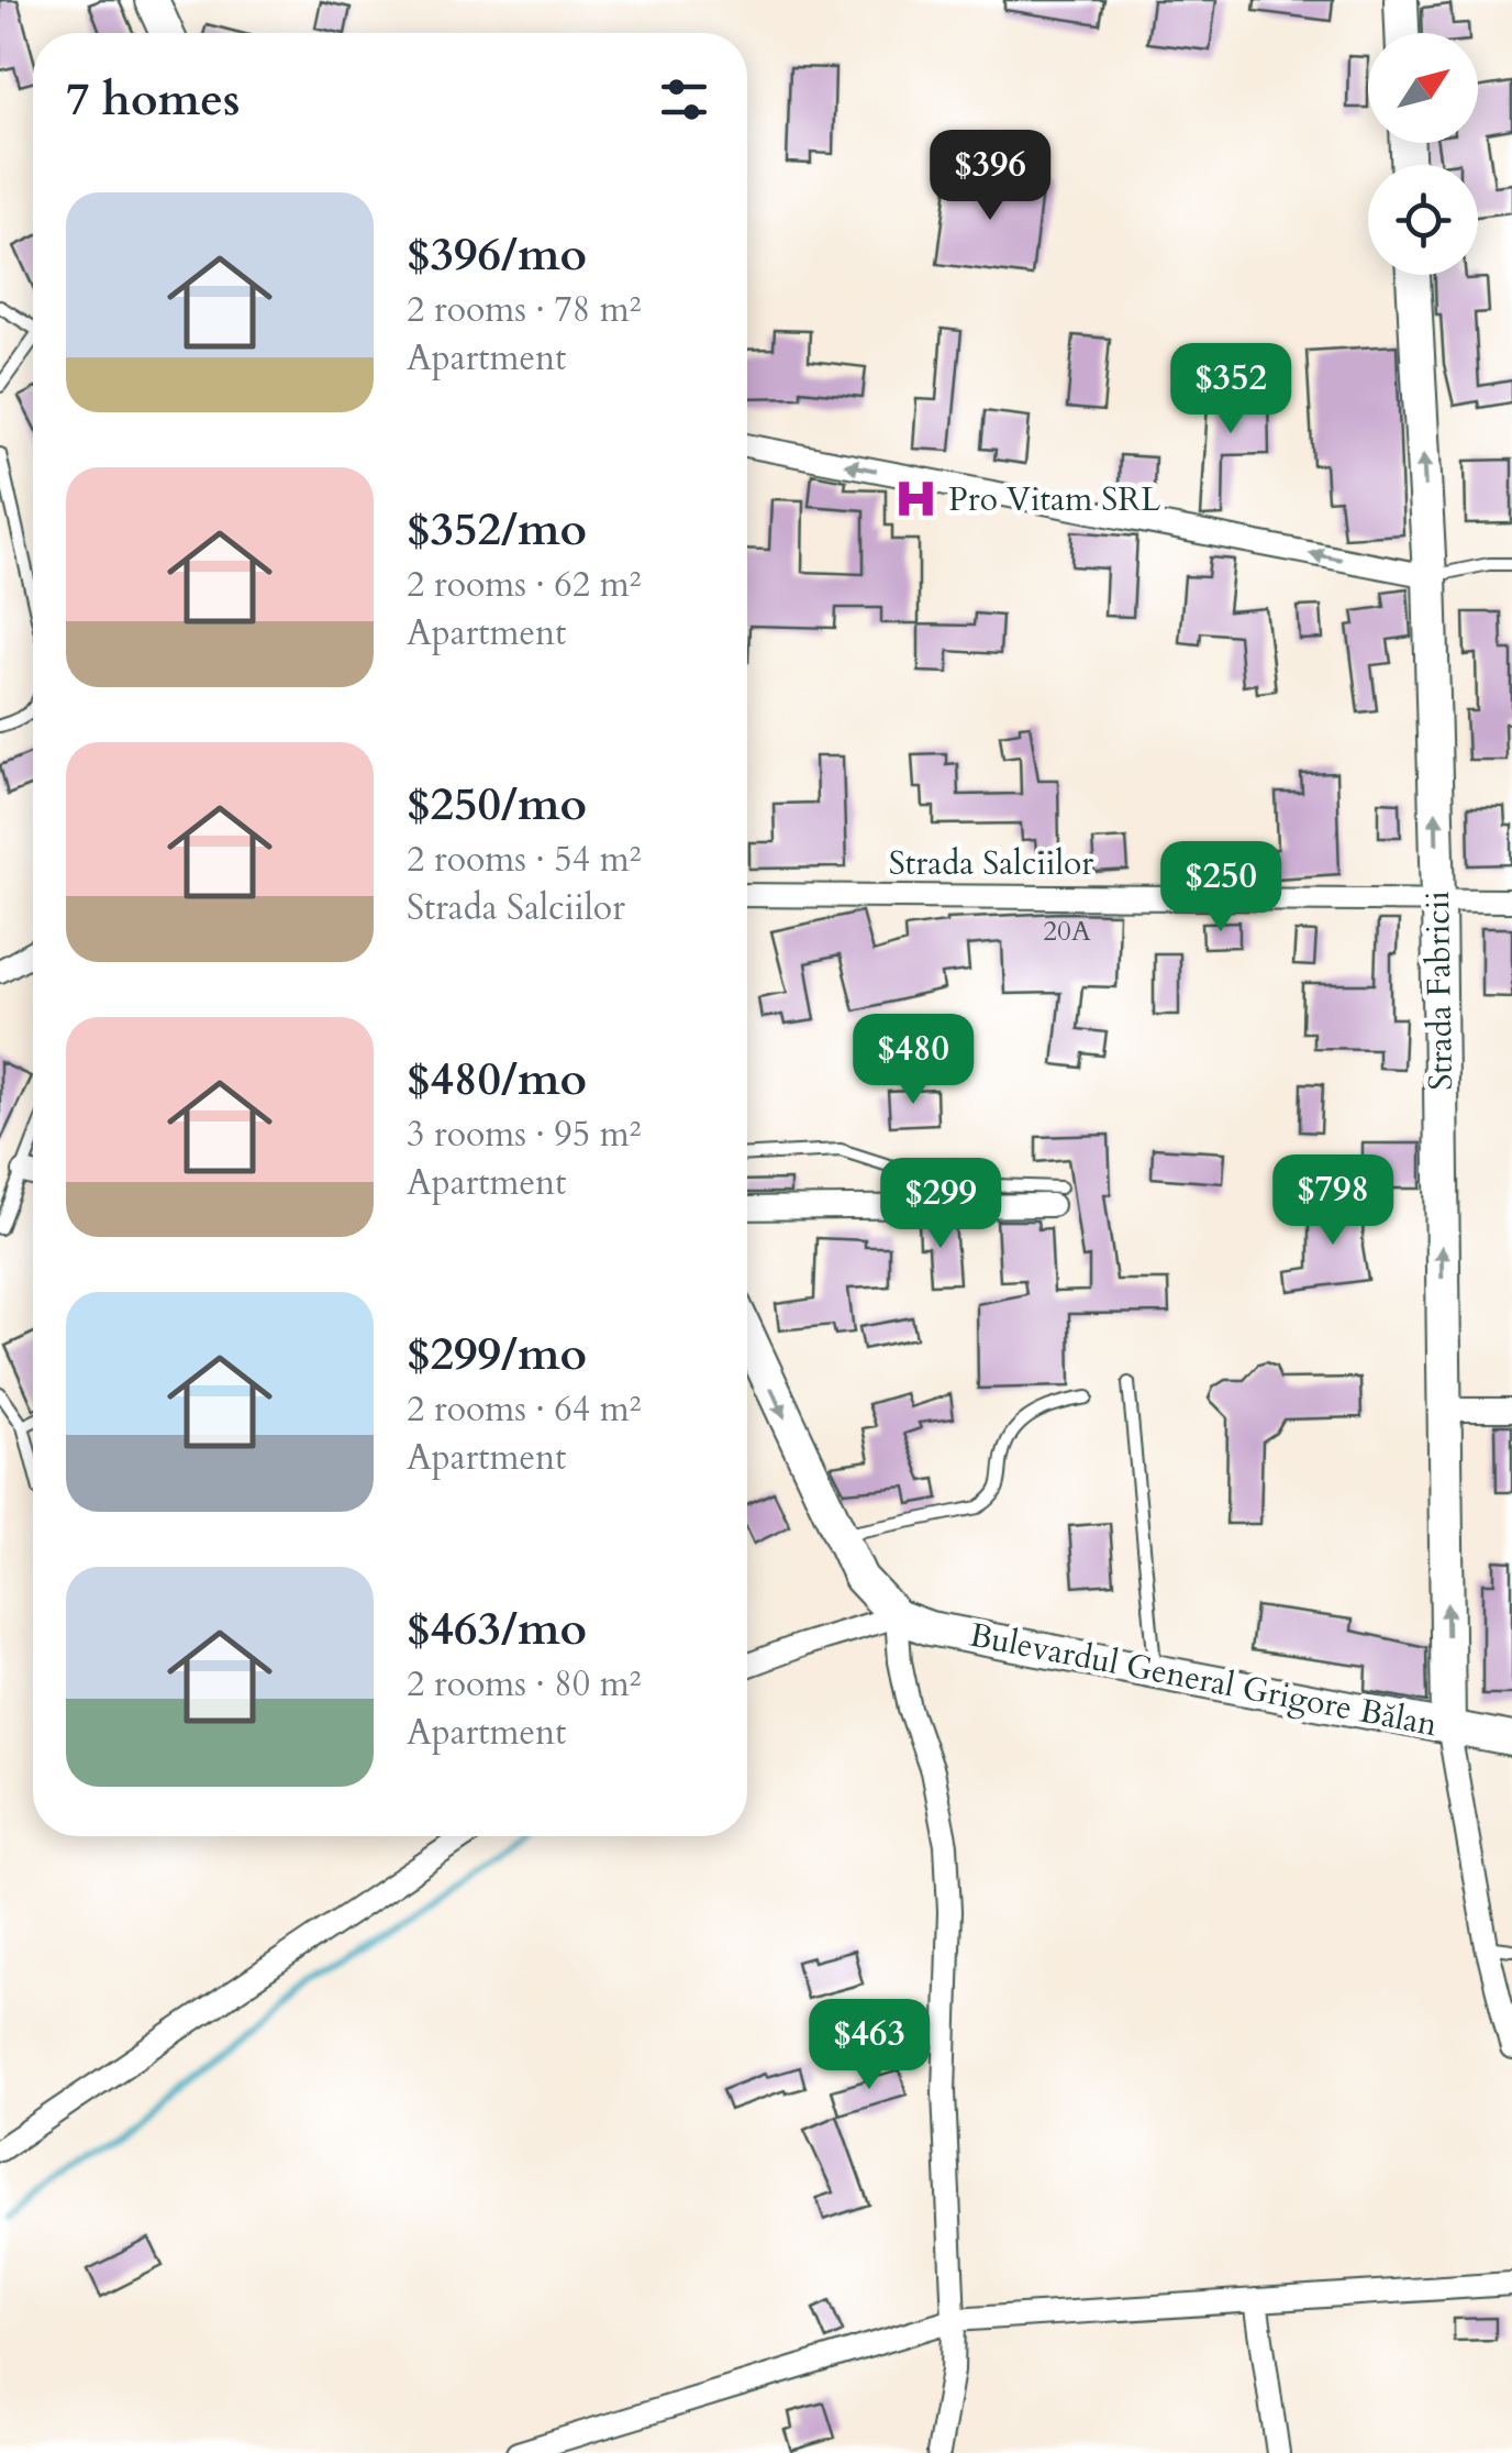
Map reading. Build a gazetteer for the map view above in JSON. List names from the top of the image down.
{
  "streets": {
    "main road": ["Strada Fabricii", "Bulevardul General Grigore Bălan"],
    "street": ["Strada Salciilor"]
  },
  "crossings": [
    ["Strada Salciilor", "Strada Fabricii"],
    ["Strada Fabricii", "Bulevardul General Grigore Bălan"]
  ],
  "one_way": ["Strada Fabricii"],
  "places": {
    "hospital": ["Pro Vitam SRL"]
  },
  "house_numbers": ["20A"],
  "north": "top right",
  "page": {
    "heading": "7 homes",
    "price": [
      "$396",
      "$352",
      "$250",
      "$480",
      "$798",
      "$299",
      "$463"
    ],
    "list": [
      {
        "name": "$396/mo",
        "note": "2 rooms · 78 m² · Apartment"
      },
      {
        "name": "$352/mo",
        "note": "2 rooms · 62 m² · Apartment"
      },
      {
        "name": "$250/mo",
        "note": "2 rooms · 54 m² · Strada Salciilor"
      },
      {
        "name": "$480/mo",
        "note": "3 rooms · 95 m² · Apartment"
      },
      {
        "name": "$299/mo",
        "note": "2 rooms · 64 m² · Apartment"
      },
      {
        "name": "$463/mo",
        "note": "2 rooms · 80 m² · Apartment"
      }
    ]
  }
}
